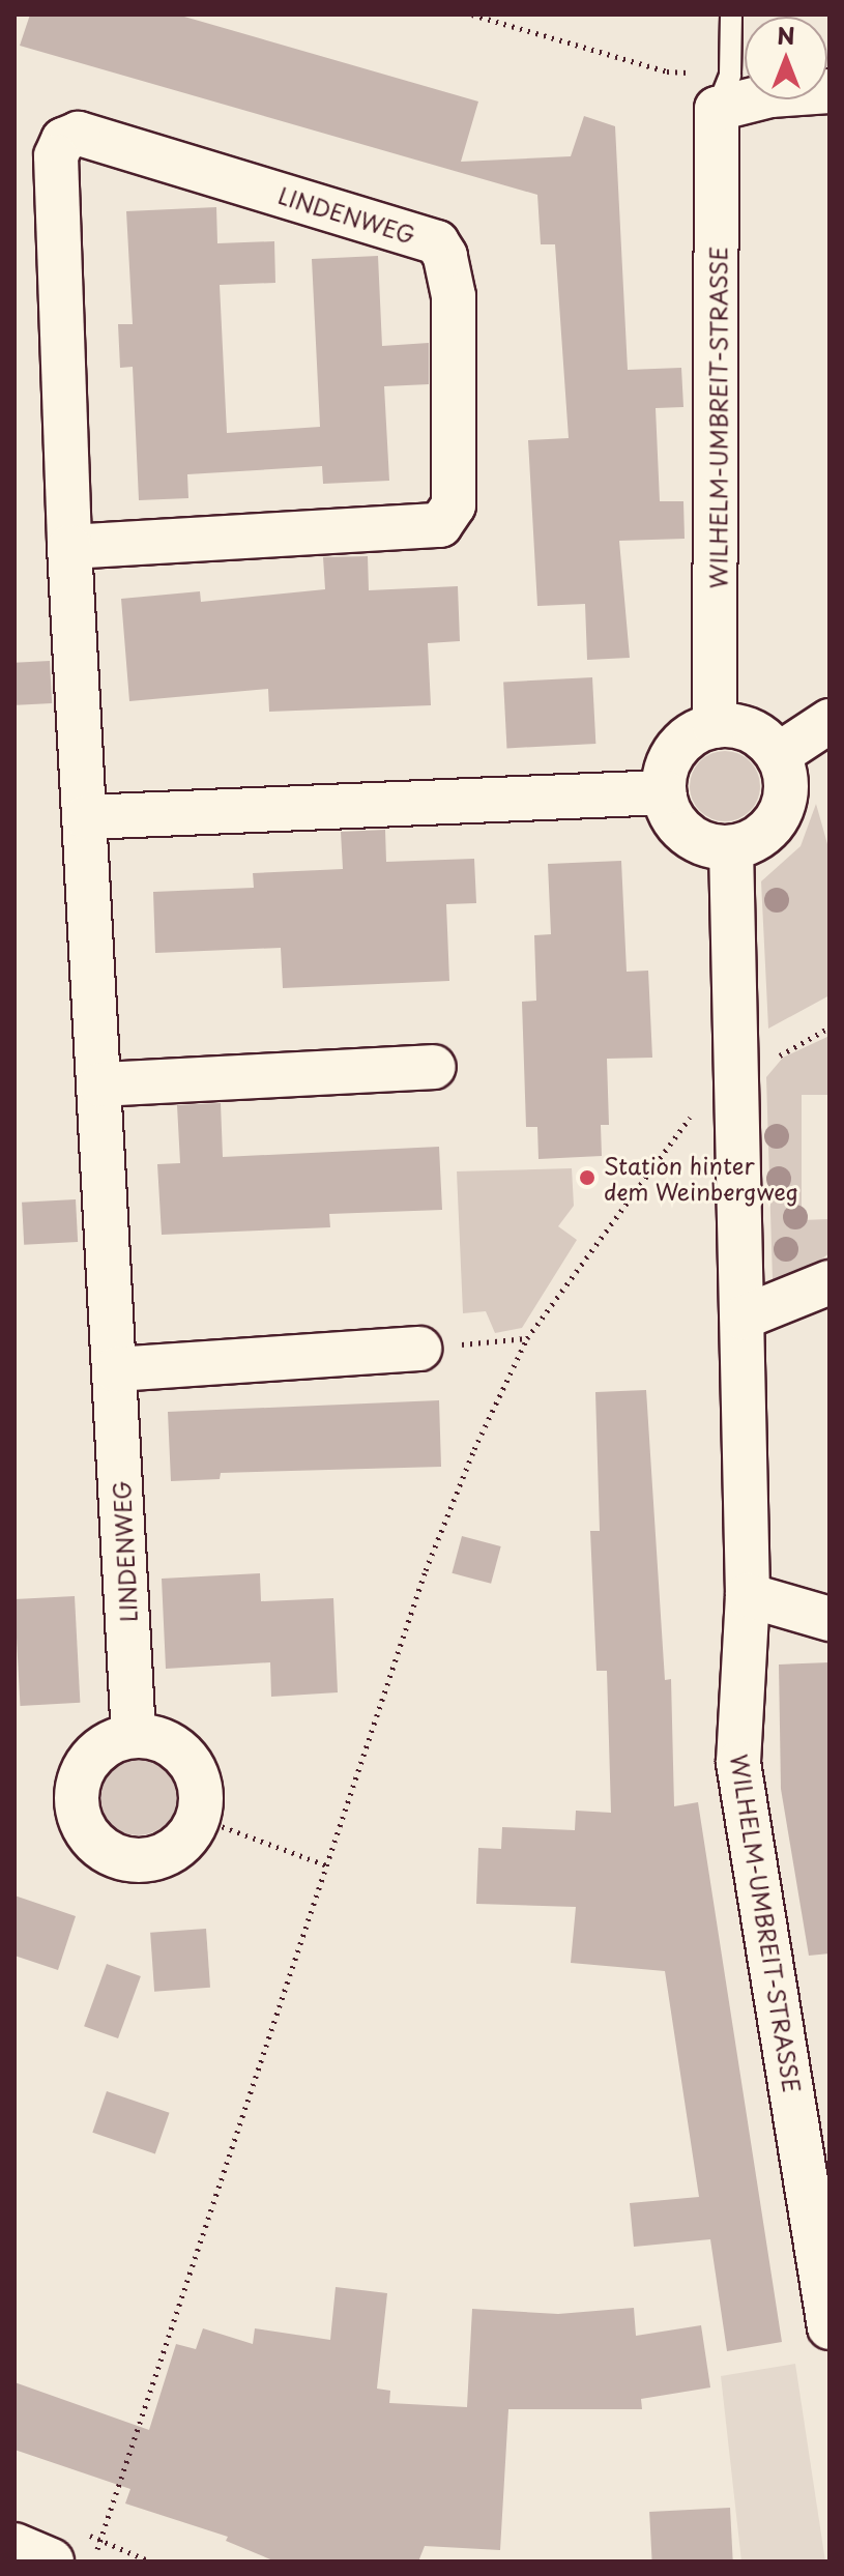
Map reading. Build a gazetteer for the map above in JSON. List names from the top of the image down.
{
  "streets": {
    "street": ["LINDENWEG", "WILHELM-UMBREIT-STRASSE"]
  },
  "places": ["Station hinter dem Weinbergweg"],
  "north": "top"
}
